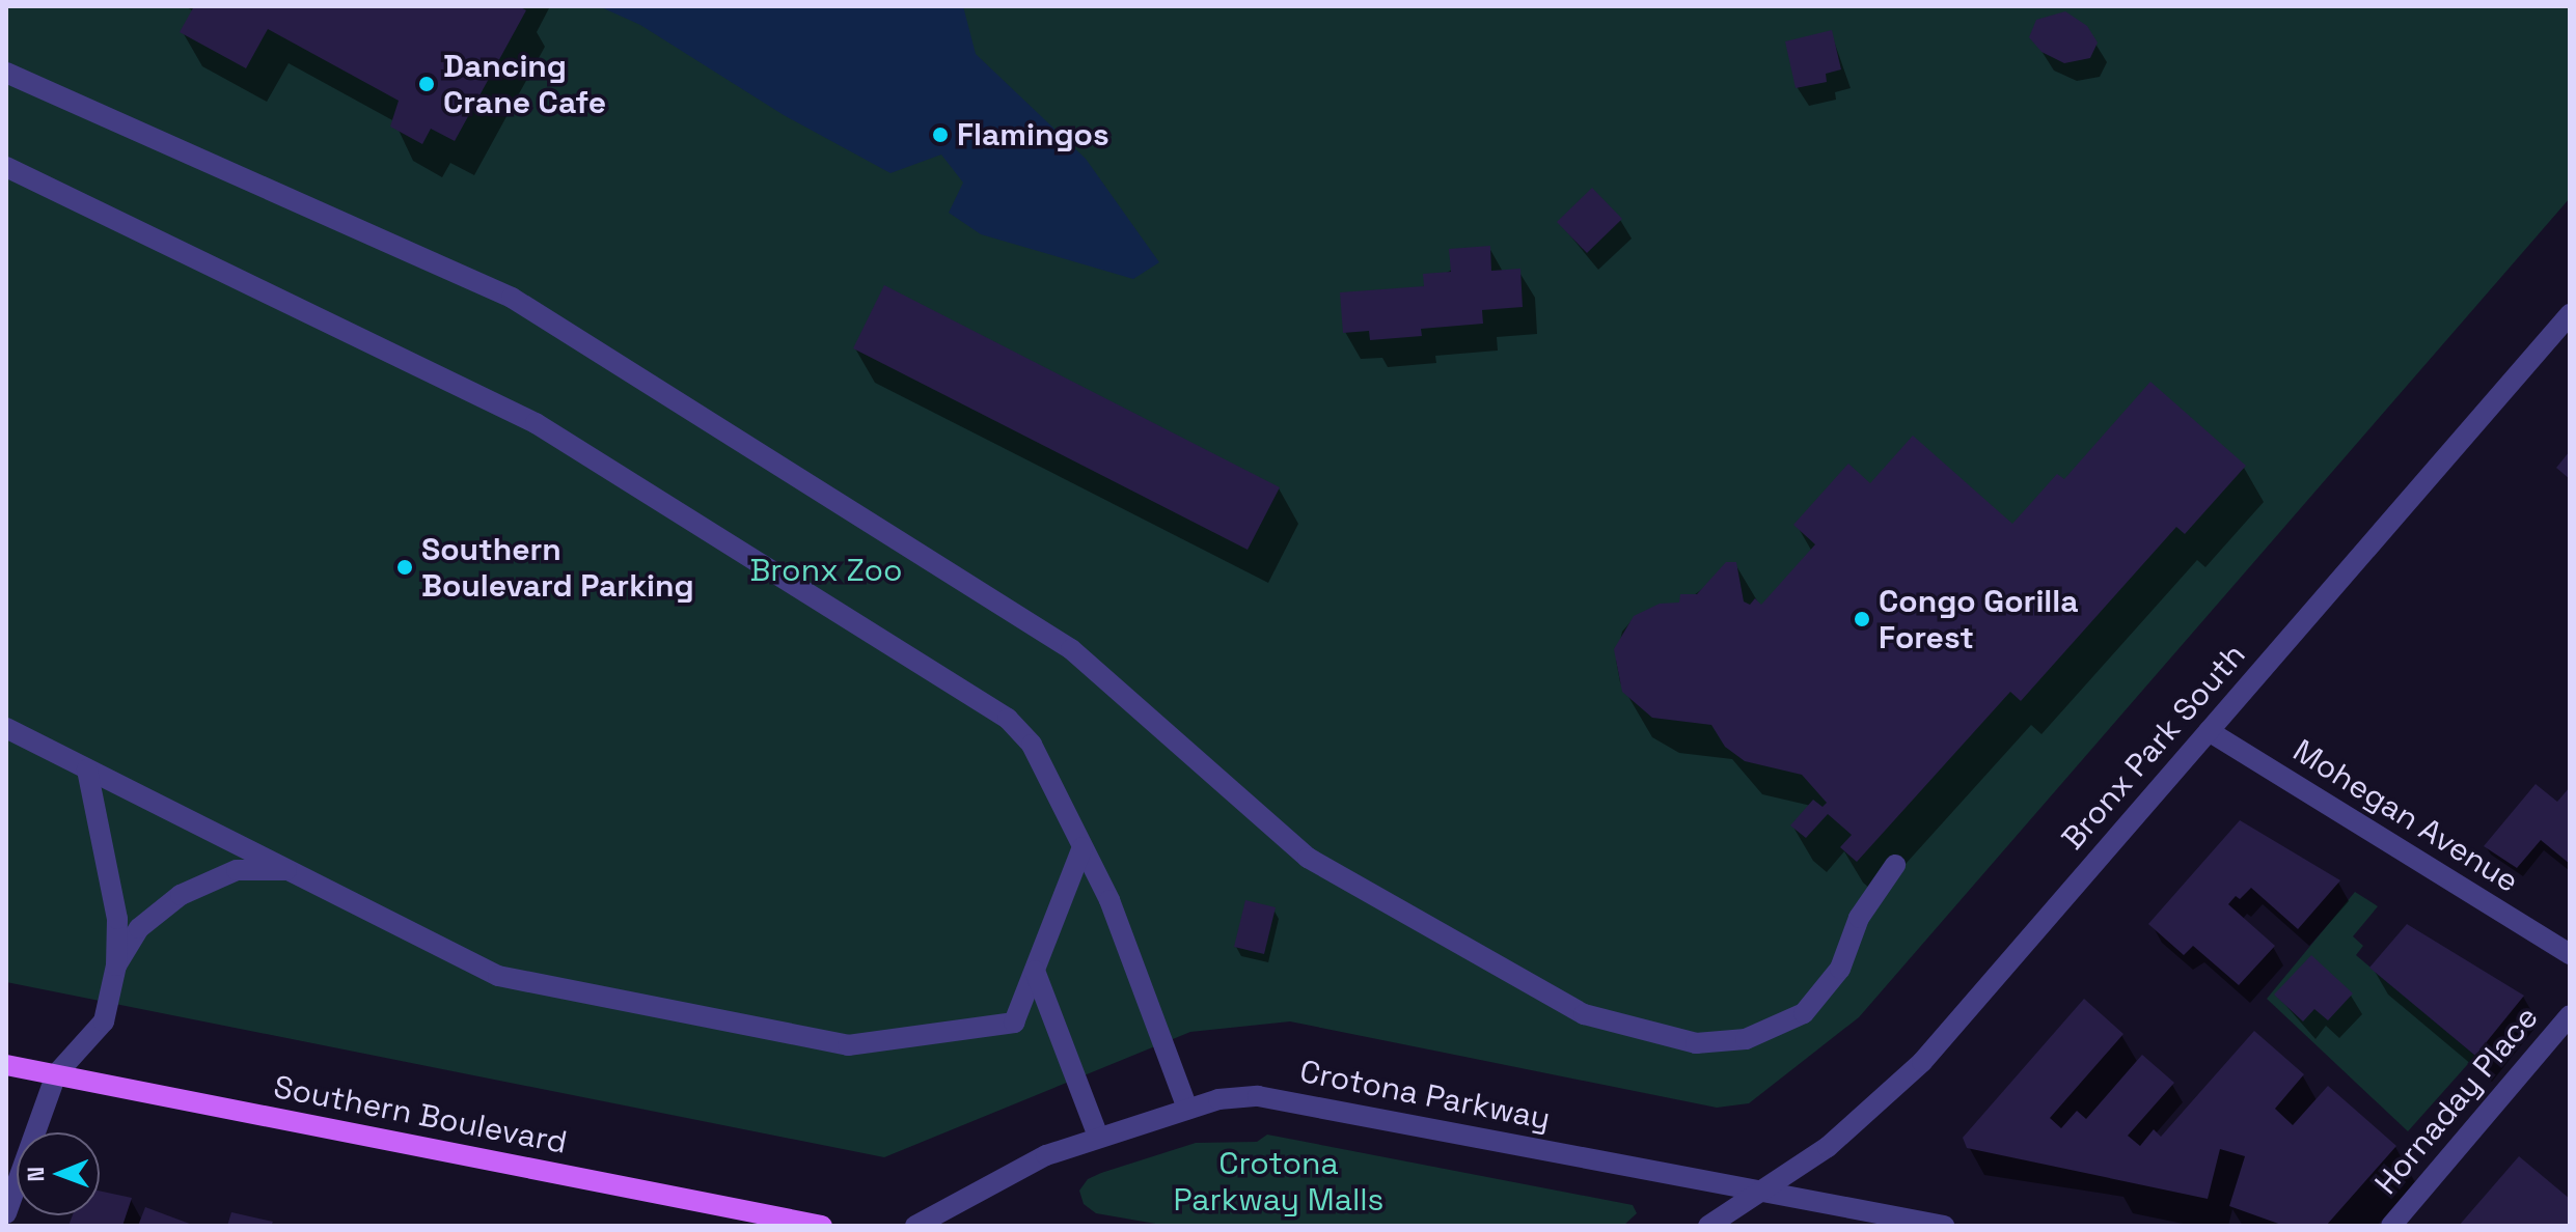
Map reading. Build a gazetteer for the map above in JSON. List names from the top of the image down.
{
  "streets": {
    "main road": ["Southern Boulevard"],
    "street": [
      "Bronx Park South",
      "Mohegan Avenue",
      "Crotona Parkway",
      "Hornaday Place"
    ]
  },
  "crossings": [
    ["Bronx Park South", "Mohegan Avenue"],
    ["Bronx Park South", "Crotona Parkway"]
  ],
  "parks": ["Bronx Zoo", "Crotona Parkway Malls"],
  "places": [
    "Dancing Crane Cafe",
    "Flamingos",
    "Southern Boulevard Parking",
    "Congo Gorilla Forest"
  ],
  "north": "left"
}
